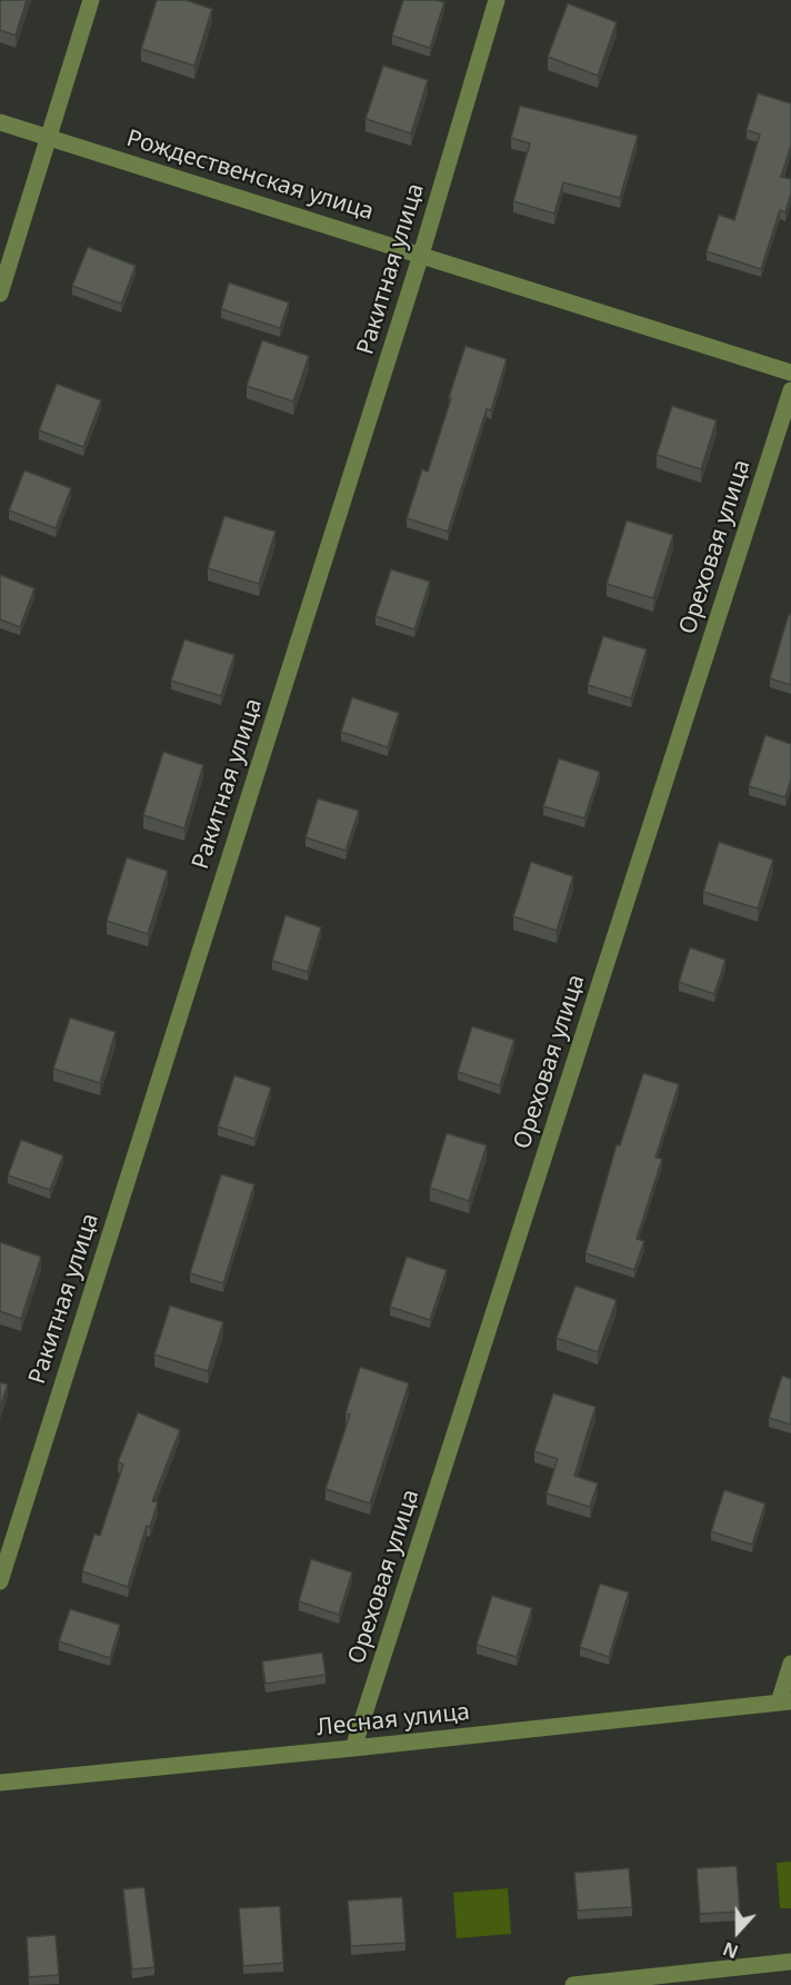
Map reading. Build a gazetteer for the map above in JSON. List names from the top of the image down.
{
  "streets": {
    "street": [
      "Рождественская улица",
      "Ракитная улица",
      "Ореховая улица",
      "Лесная улица"
    ]
  },
  "crossings": [
    ["Рождественская улица", "Ракитная улица"],
    ["Ореховая улица", "Лесная улица"]
  ],
  "north": "bottom"
}
